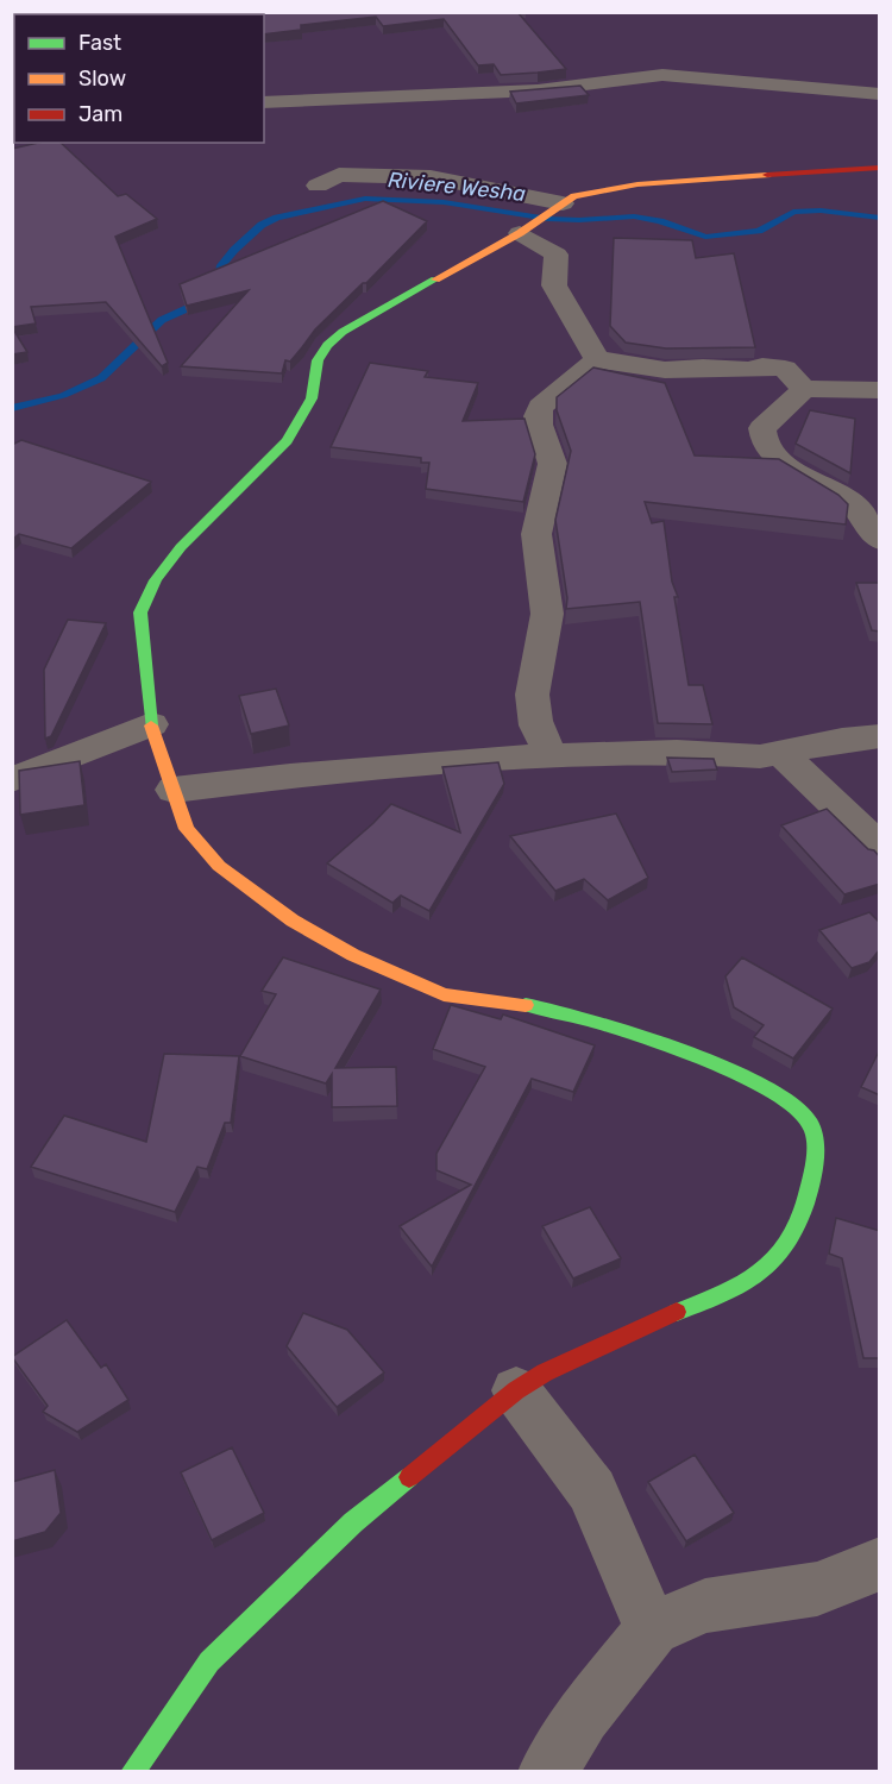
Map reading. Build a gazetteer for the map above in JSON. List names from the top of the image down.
{
  "water": ["Riviere Wesha"],
  "legend": ["Fast", "Slow", "Jam"]
}
